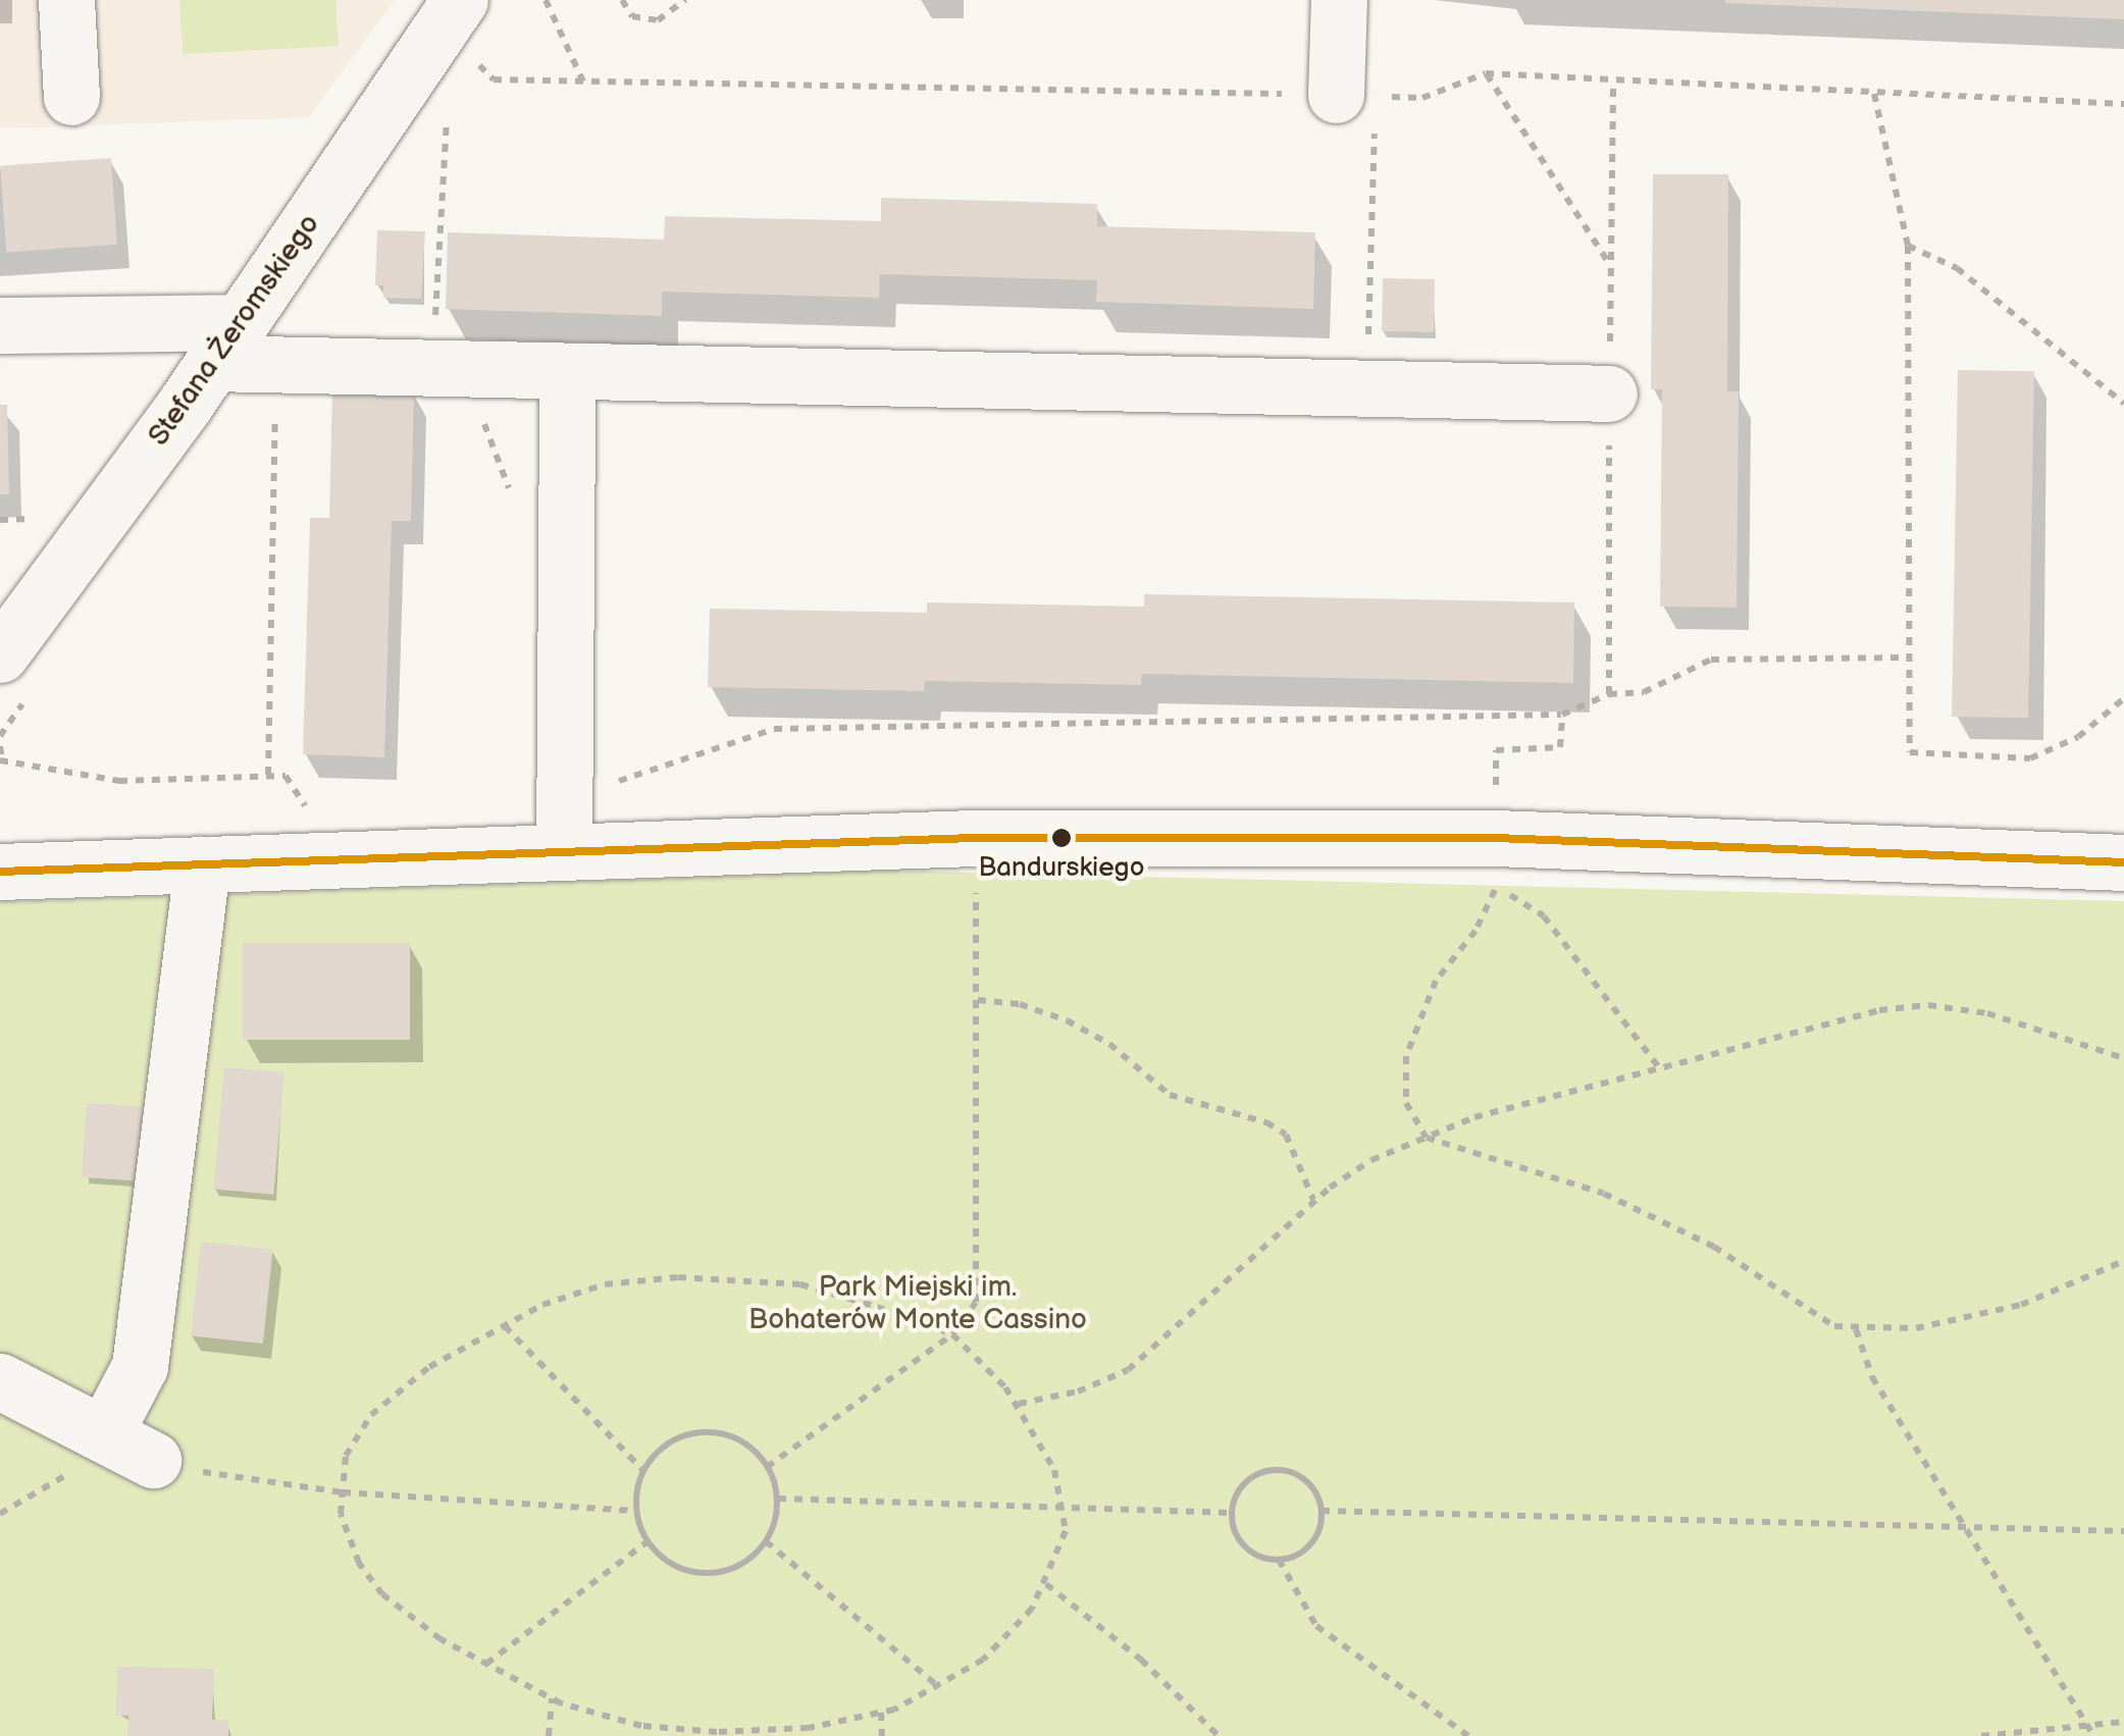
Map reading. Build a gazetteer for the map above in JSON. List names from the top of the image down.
{
  "streets": {
    "street": ["Stefana Żeromskiego"]
  },
  "parks": ["Park Miejski im. Bohaterów Monte Cassino"],
  "places": ["Bandurskiego"]
}
